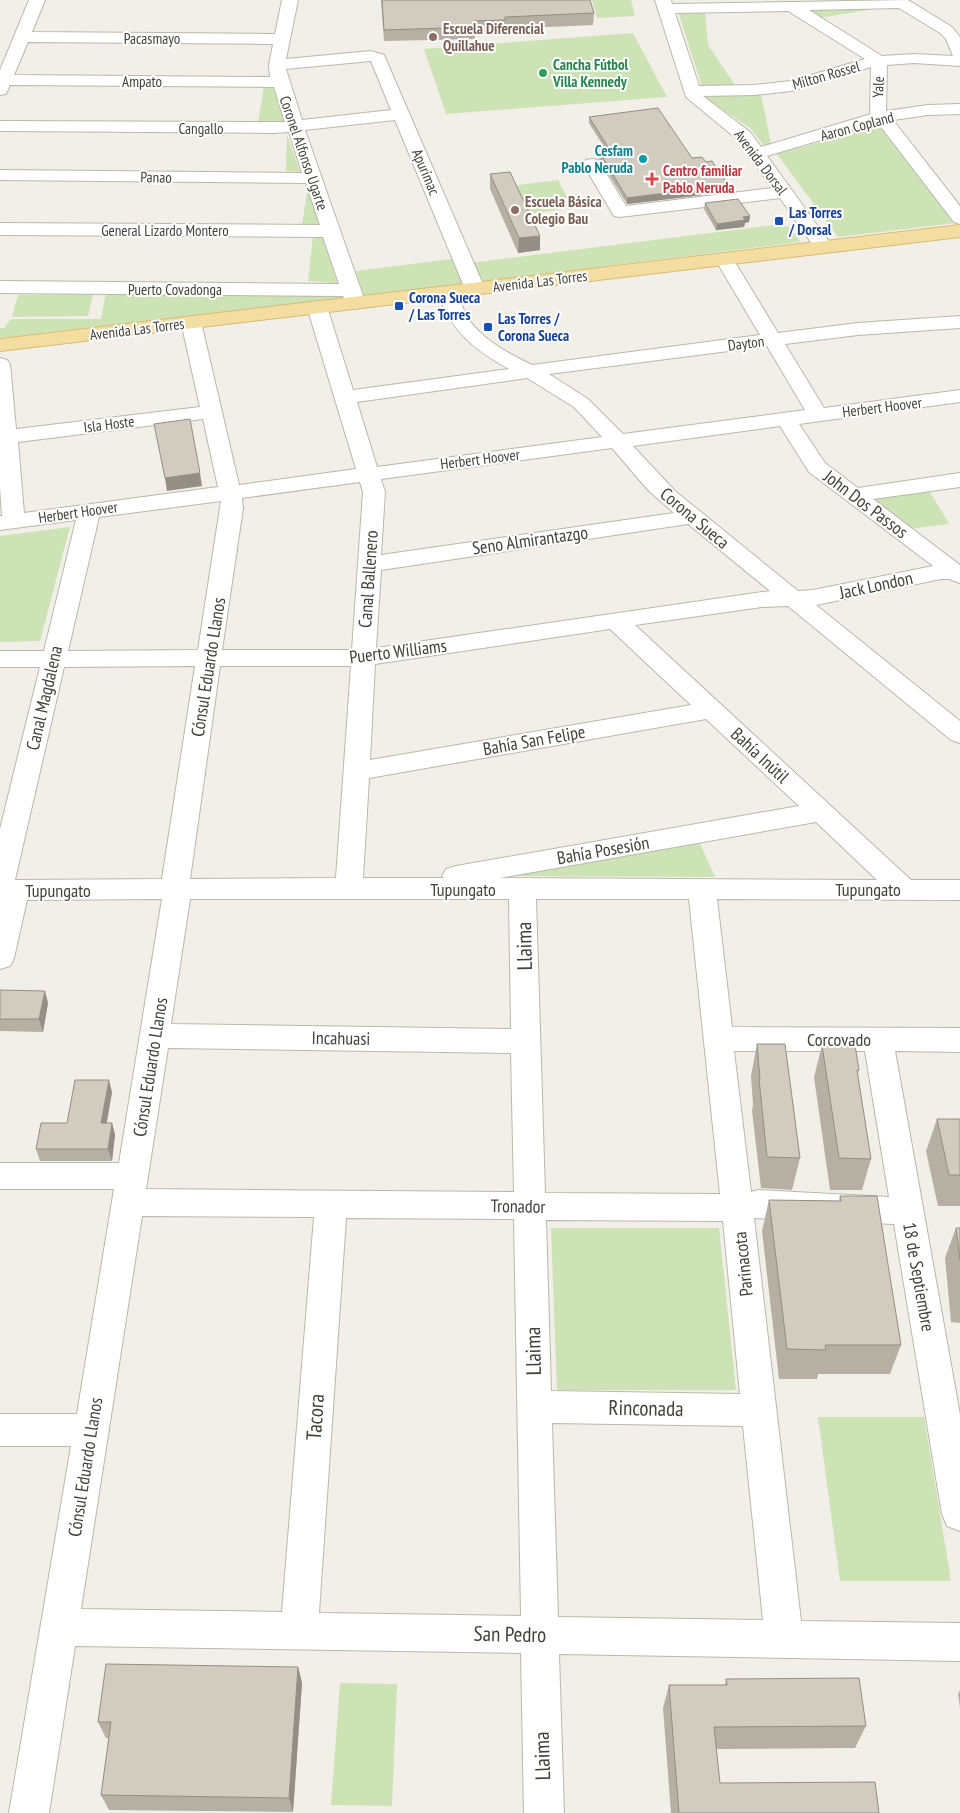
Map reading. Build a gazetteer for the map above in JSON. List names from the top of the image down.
{
  "streets": {
    "main road": ["Avenida Las Torres"],
    "street": [
      "Pacasmayo",
      "Milton Rossel",
      "Ampato",
      "Yale",
      "Aaron Copland",
      "Cangallo",
      "Coronel Alfonso Ugarte",
      "Avenida Dorsal",
      "Apurímac",
      "Panao",
      "General Lizardo Montero",
      "Puerto Covadonga",
      "Dayton",
      "Herbert Hoover",
      "Isla Hoste",
      "John Dos Passos",
      "Corona Sueca",
      "Seno Almirantazgo",
      "Canal Ballenero",
      "Jack London",
      "Puerto Williams",
      "Cónsul Eduardo Llanos",
      "Canal Magdalena",
      "Bahía San Felipe",
      "Bahía Inútil",
      "Bahía Posesión",
      "Tupungato",
      "Llaima",
      "Incahuasi",
      "Corcovado",
      "Tronador",
      "Parinacota",
      "18 de Septiembre",
      "Rinconada",
      "Tacora",
      "San Pedro"
    ]
  },
  "crossings": [
    ["Pacasmayo", "Coronel Alfonso Ugarte"],
    ["Milton Rossel", "Yale"],
    ["Milton Rossel", "Avenida Dorsal"],
    ["Ampato", "Coronel Alfonso Ugarte"],
    ["Ampato", "Apurímac"],
    ["Yale", "Aaron Copland"],
    ["Aaron Copland", "Avenida Dorsal"],
    ["Cangallo", "Coronel Alfonso Ugarte"],
    ["Cangallo", "Apurímac"],
    ["Coronel Alfonso Ugarte", "Panao"],
    ["Coronel Alfonso Ugarte", "General Lizardo Montero"],
    ["Coronel Alfonso Ugarte", "Avenida Las Torres"],
    ["Coronel Alfonso Ugarte", "Puerto Covadonga"],
    ["Avenida Dorsal", "Avenida Las Torres"],
    ["Apurímac", "Avenida Las Torres"],
    ["Avenida Las Torres", "Puerto Covadonga"],
    ["Avenida Las Torres", "Corona Sueca"],
    ["Avenida Las Torres", "Canal Ballenero"],
    ["Avenida Las Torres", "Cónsul Eduardo Llanos"],
    ["Dayton", "Corona Sueca"],
    ["Herbert Hoover", "John Dos Passos"],
    ["Herbert Hoover", "Corona Sueca"],
    ["Herbert Hoover", "Canal Ballenero"],
    ["Herbert Hoover", "Cónsul Eduardo Llanos"],
    ["Herbert Hoover", "Canal Magdalena"],
    ["Isla Hoste", "Cónsul Eduardo Llanos"],
    ["John Dos Passos", "Jack London"],
    ["Corona Sueca", "Seno Almirantazgo"],
    ["Corona Sueca", "Jack London"],
    ["Corona Sueca", "Puerto Williams"],
    ["Seno Almirantazgo", "Canal Ballenero"],
    ["Canal Ballenero", "Puerto Williams"],
    ["Canal Ballenero", "Bahía San Felipe"],
    ["Canal Ballenero", "Tupungato"],
    ["Jack London", "Puerto Williams"],
    ["Puerto Williams", "Cónsul Eduardo Llanos"],
    ["Puerto Williams", "Canal Magdalena"],
    ["Puerto Williams", "Bahía Inútil"],
    ["Cónsul Eduardo Llanos", "Tupungato"],
    ["Cónsul Eduardo Llanos", "Incahuasi"],
    ["Cónsul Eduardo Llanos", "Tronador"],
    ["Cónsul Eduardo Llanos", "San Pedro"],
    ["Canal Magdalena", "Tupungato"],
    ["Bahía San Felipe", "Bahía Inútil"],
    ["Bahía Inútil", "Bahía Posesión"],
    ["Bahía Inútil", "Tupungato"],
    ["Bahía Posesión", "Tupungato"],
    ["Tupungato", "Llaima"],
    ["Tupungato", "Parinacota"],
    ["Llaima", "Incahuasi"],
    ["Llaima", "Tronador"],
    ["Llaima", "Rinconada"],
    ["Llaima", "San Pedro"],
    ["Corcovado", "Parinacota"],
    ["Corcovado", "18 de Septiembre"],
    ["Tronador", "Parinacota"],
    ["Tronador", "18 de Septiembre"],
    ["Tronador", "Tacora"],
    ["Parinacota", "Rinconada"],
    ["Parinacota", "San Pedro"],
    ["Tacora", "San Pedro"]
  ],
  "places": {
    "other": [
      "Escuela Diferencial Quillahue",
      "Cancha Fútbol Villa Kennedy",
      "Cesfam Pablo Neruda",
      "Escuela Básica Colegio Bau"
    ],
    "health": ["Centro familiar Pablo Neruda"],
    "transit": ["Las Torres / Dorsal", "Corona Sueca / Las Torres", "Las Torres / Corona Sueca"]
  }
}
